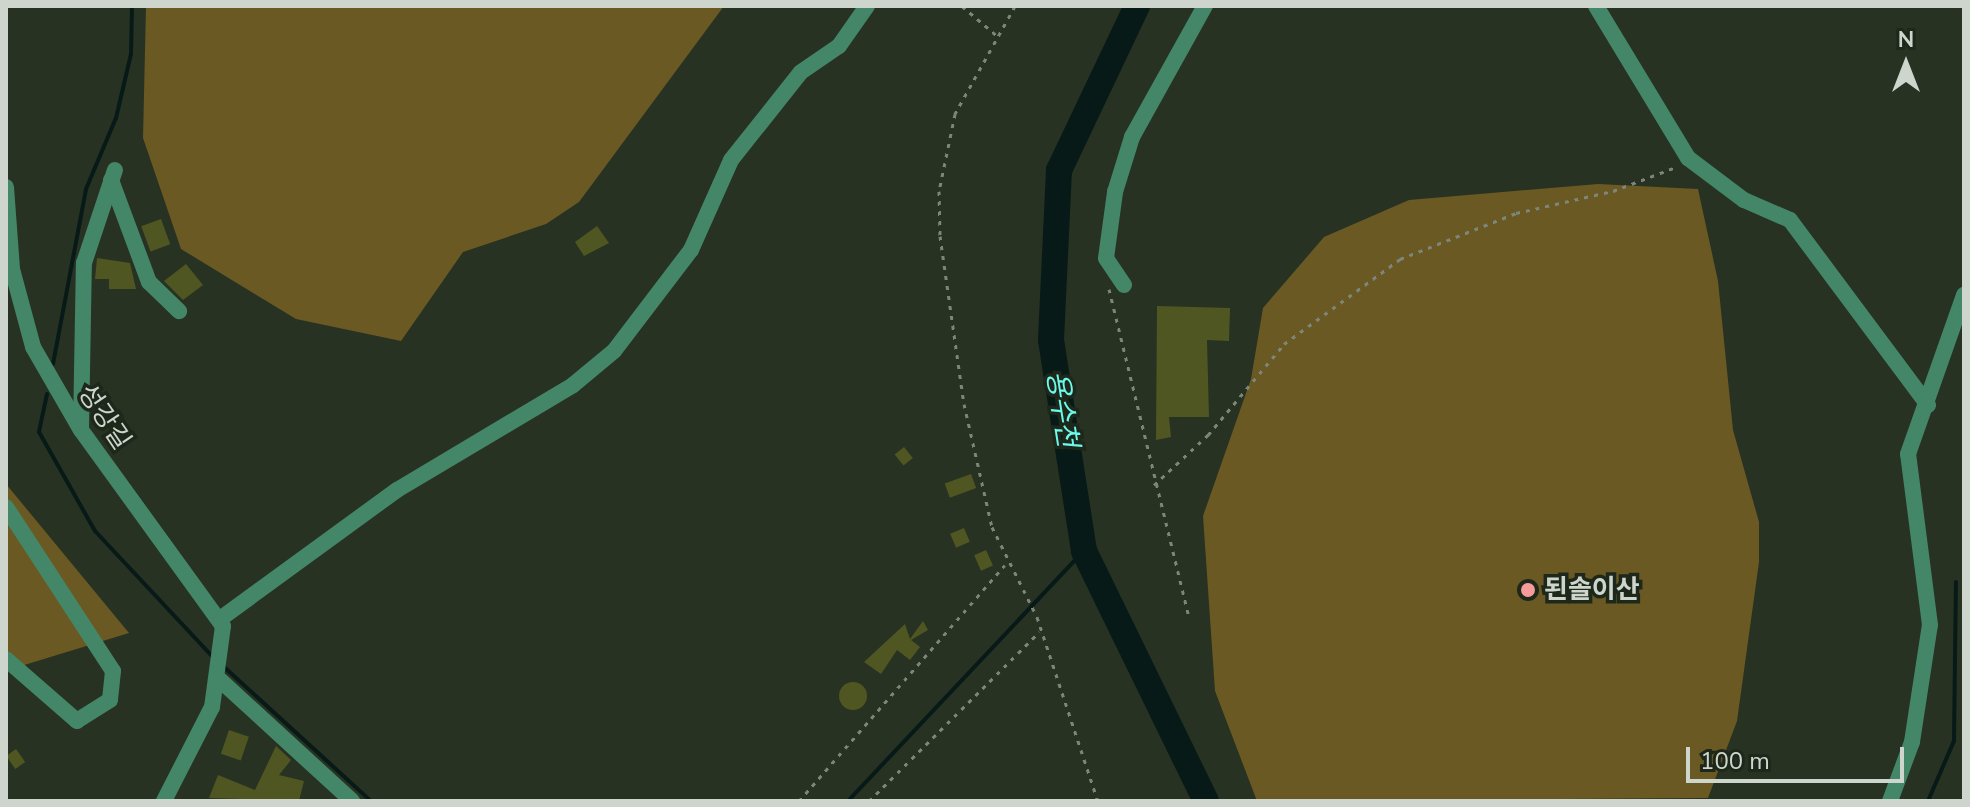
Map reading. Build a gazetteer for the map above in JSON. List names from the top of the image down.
{
  "streets": {
    "street": ["성강길"]
  },
  "water": ["용수천"],
  "places": ["된솔이산"],
  "scale_bar": "100 m",
  "north": "top"
}
